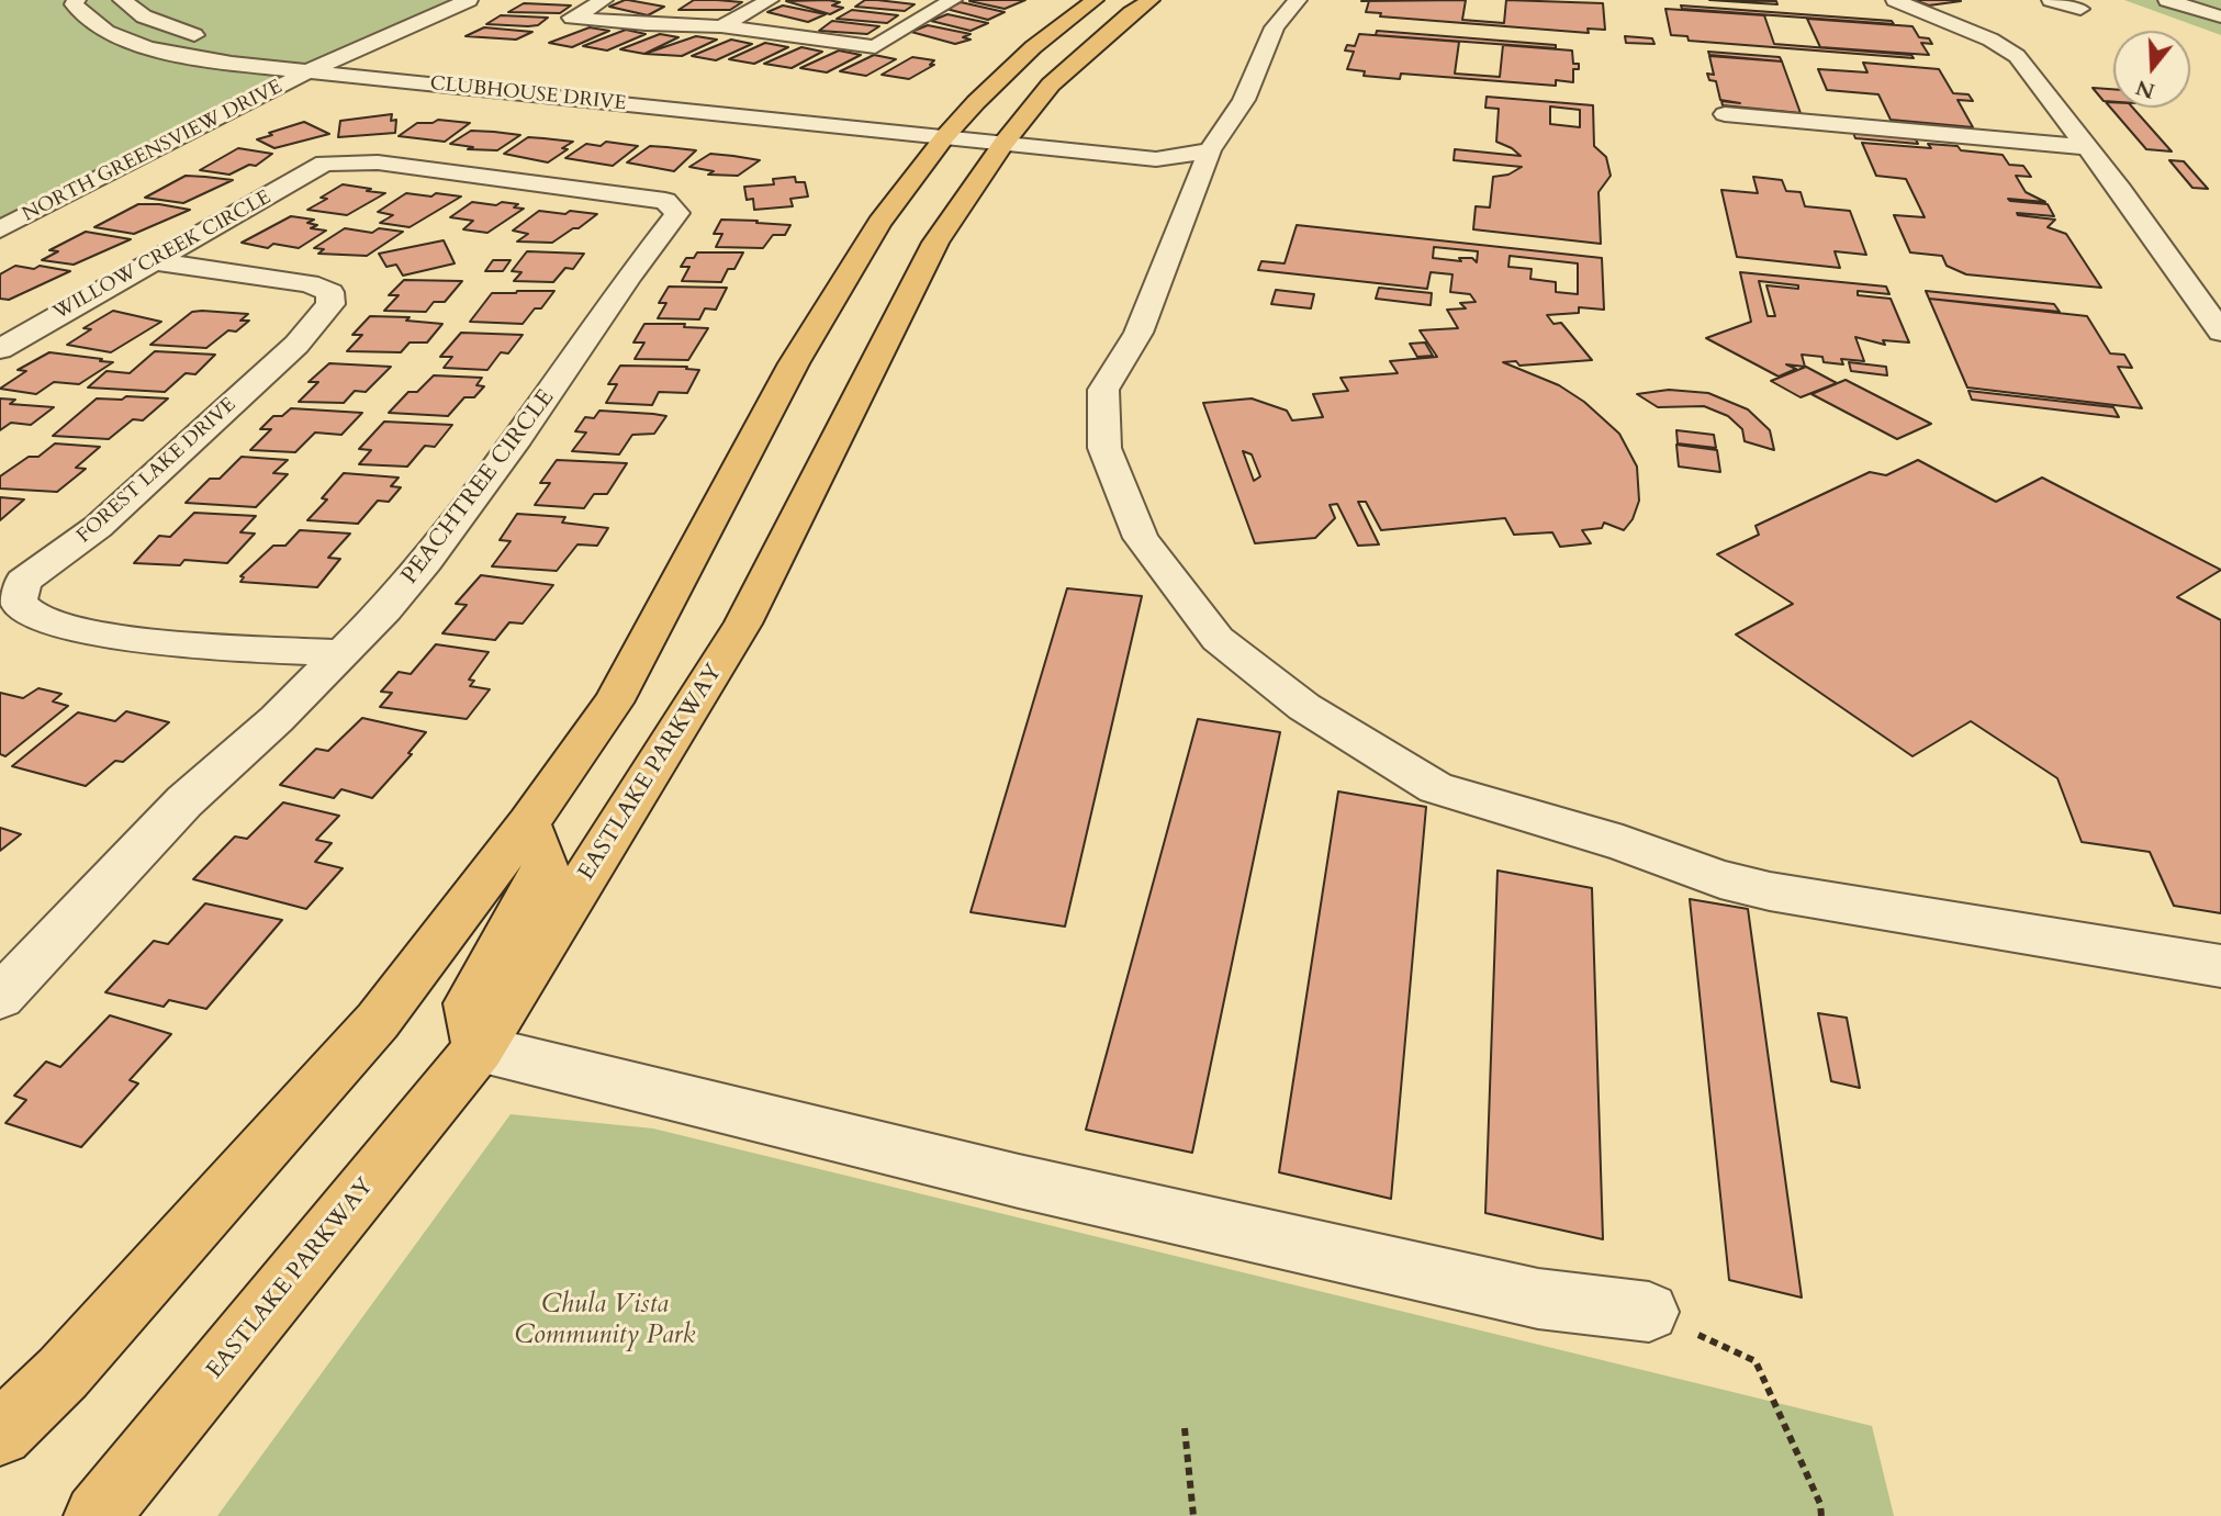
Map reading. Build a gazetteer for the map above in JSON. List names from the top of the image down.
{
  "streets": {
    "main road": ["EASTLAKE PARKWAY"],
    "street": [
      "CLUBHOUSE DRIVE",
      "NORTH GREENSVIEW DRIVE",
      "WILLOW CREEK CIRCLE",
      "FOREST LAKE DRIVE",
      "PEACHTREE CIRCLE"
    ]
  },
  "crossings": [
    ["CLUBHOUSE DRIVE", "NORTH GREENSVIEW DRIVE"],
    ["CLUBHOUSE DRIVE", "EASTLAKE PARKWAY"],
    ["WILLOW CREEK CIRCLE", "FOREST LAKE DRIVE"],
    ["WILLOW CREEK CIRCLE", "PEACHTREE CIRCLE"],
    ["FOREST LAKE DRIVE", "PEACHTREE CIRCLE"]
  ],
  "parks": ["Chula Vista Community Park"],
  "north": "bottom"
}
